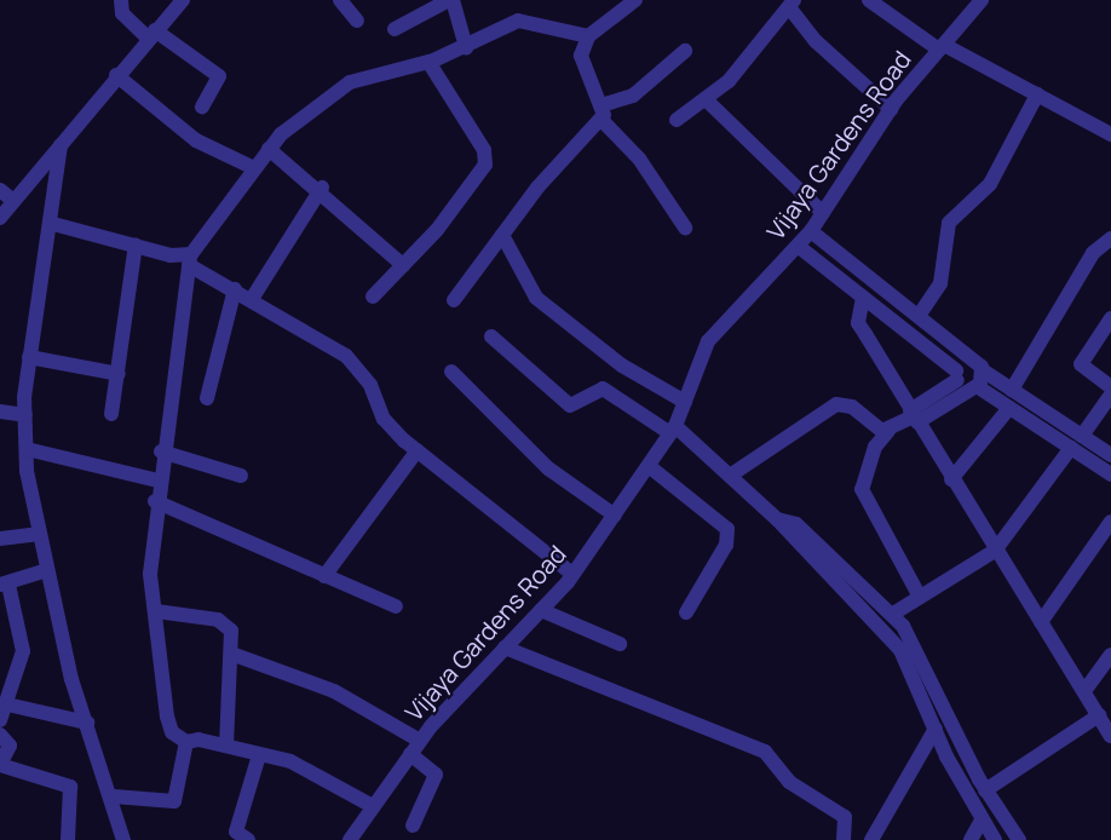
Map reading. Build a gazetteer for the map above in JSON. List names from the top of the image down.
{
  "streets": {
    "street": ["Vijaya Gardens Road"]
  }
}
